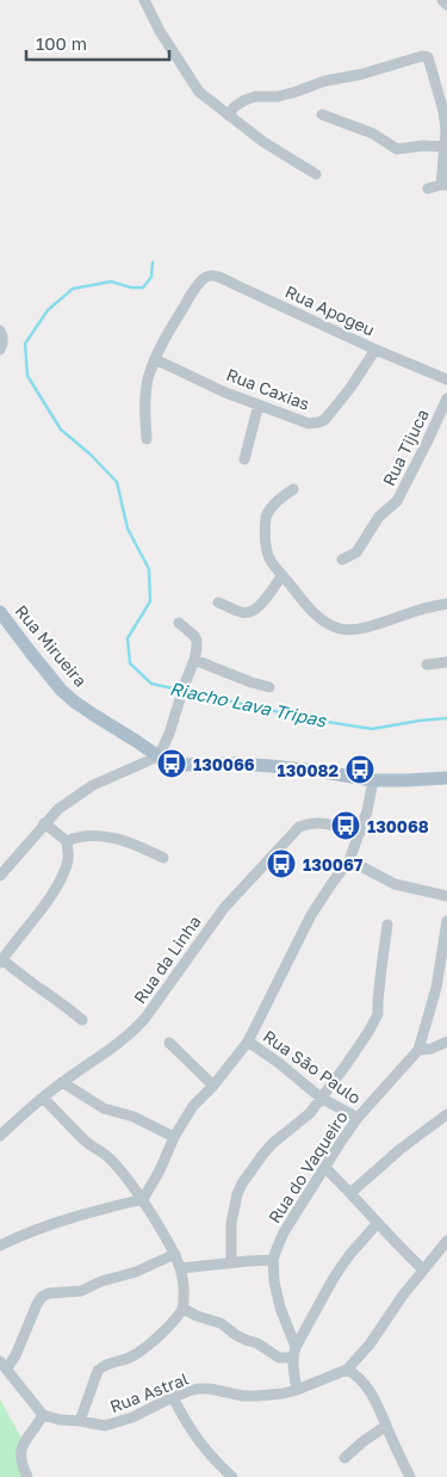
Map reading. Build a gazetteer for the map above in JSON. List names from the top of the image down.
{
  "streets": {
    "main road": ["Rua Mirueira"],
    "street": [
      "Rua Apogeu",
      "Rua Caxias",
      "Rua Tijuca",
      "Rua da Linha",
      "Rua São Paulo",
      "Rua do Vaqueiro",
      "Rua Astral"
    ]
  },
  "crossings": [
    ["Rua Apogeu", "Rua Caxias"],
    ["Rua São Paulo", "Rua do Vaqueiro"],
    ["Rua do Vaqueiro", "Rua Astral"]
  ],
  "water": ["Riacho Lava Tripas"],
  "places": {
    "bus stop": [
      "130066",
      "130082",
      "130068",
      "130067"
    ]
  },
  "scale_bar": "100 m"
}
